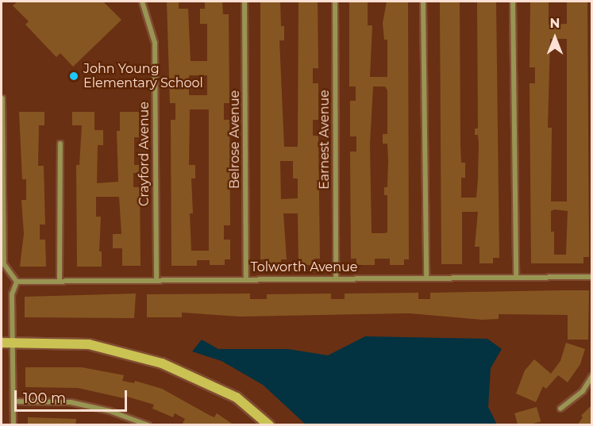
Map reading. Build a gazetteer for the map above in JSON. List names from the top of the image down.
{
  "streets": {
    "street": [
      "Belrose Avenue",
      "Earnest Avenue",
      "Crayford Avenue",
      "Tolworth Avenue"
    ]
  },
  "crossings": [
    ["Belrose Avenue", "Tolworth Avenue"],
    ["Earnest Avenue", "Tolworth Avenue"],
    ["Crayford Avenue", "Tolworth Avenue"]
  ],
  "places": ["John Young Elementary School"],
  "scale_bar": "100 m",
  "north": "top"
}
